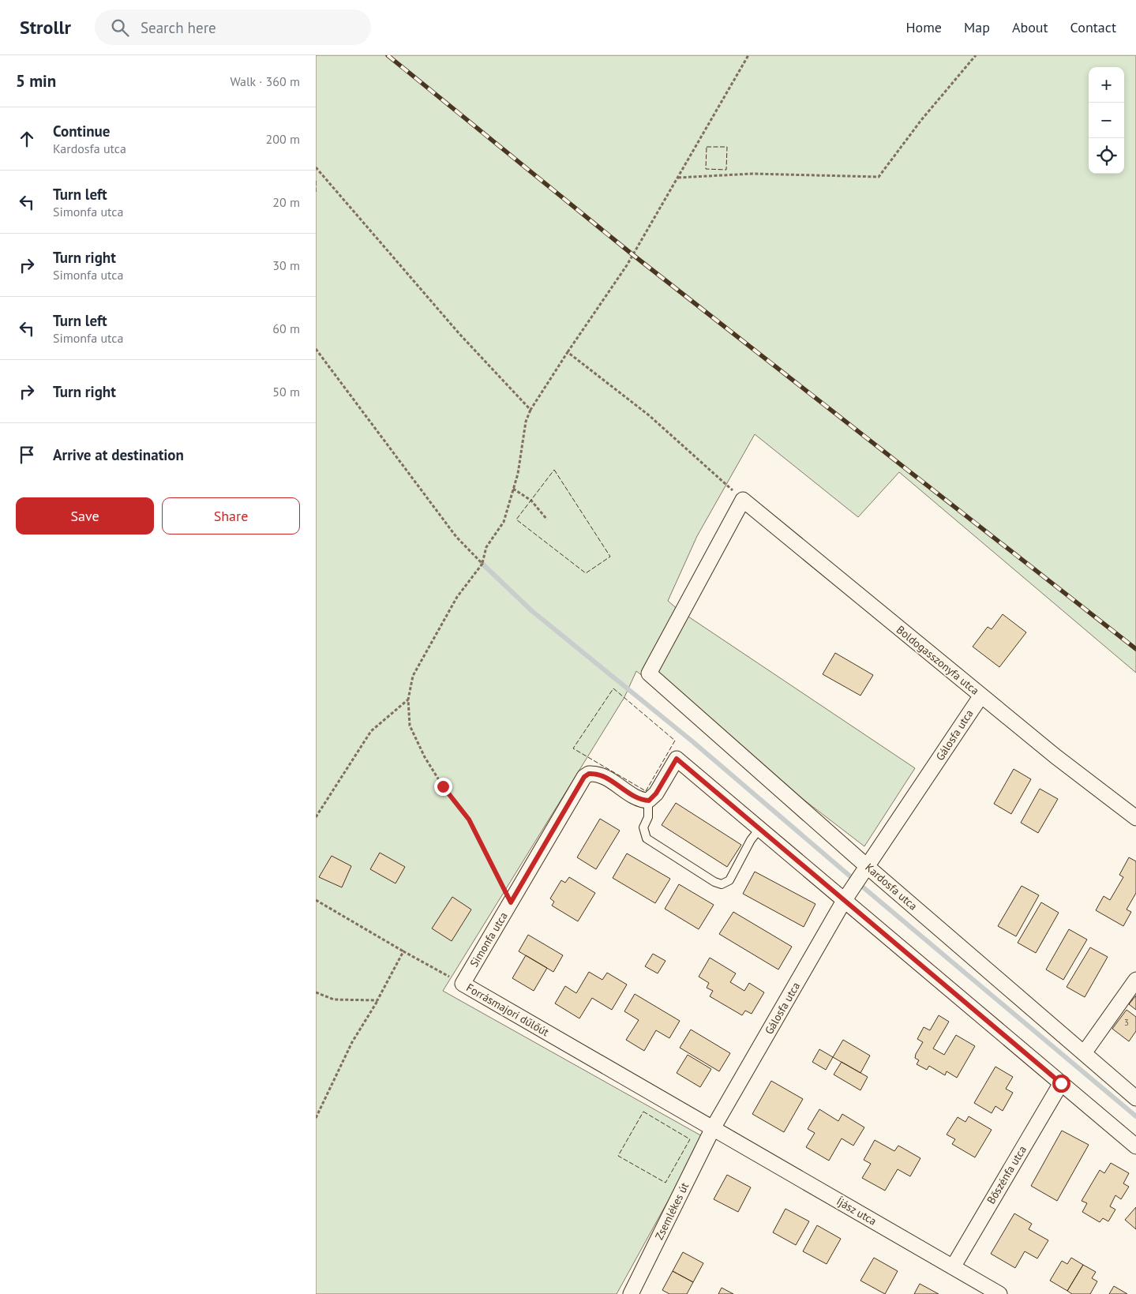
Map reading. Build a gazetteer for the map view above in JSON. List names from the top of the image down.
{
  "streets": {
    "street": [
      "Boldogasszonyfa utca",
      "Gálosfa utca",
      "Kardosfa utca",
      "Simonfa utca",
      "Forrásmajori dűlőút",
      "Bőszénfa utca",
      "Zsemlékes út",
      "Íjász utca"
    ]
  },
  "crossings": [
    ["Boldogasszonyfa utca", "Gálosfa utca"],
    ["Boldogasszonyfa utca", "Kardosfa utca"],
    ["Gálosfa utca", "Kardosfa utca"],
    ["Gálosfa utca", "Forrásmajori dűlőút"],
    ["Gálosfa utca", "Zsemlékes út"],
    ["Gálosfa utca", "Íjász utca"],
    ["Simonfa utca", "Forrásmajori dűlőút"],
    ["Forrásmajori dűlőút", "Zsemlékes út"],
    ["Forrásmajori dűlőút", "Íjász utca"],
    ["Bőszénfa utca", "Íjász utca"],
    ["Zsemlékes út", "Íjász utca"]
  ],
  "house_numbers": ["3"],
  "page": {
    "header": "Strollr",
    "search": "Search here",
    "nav": [
      "Home",
      "Map",
      "About",
      "Contact"
    ],
    "heading": ["5 min", "Walk · 360 m"],
    "map_buttons": ["+", "−"],
    "list": [
      ["Continue", "Kardosfa utca", "200 m"],
      ["Turn left", "Simonfa utca", "20 m"],
      ["Turn right", "Simonfa utca", "30 m"],
      ["Turn left", "Simonfa utca", "60 m"],
      ["Turn right", "50 m"],
      "Arrive at destination"
    ],
    "buttons": ["Save", "Share"]
  }
}
